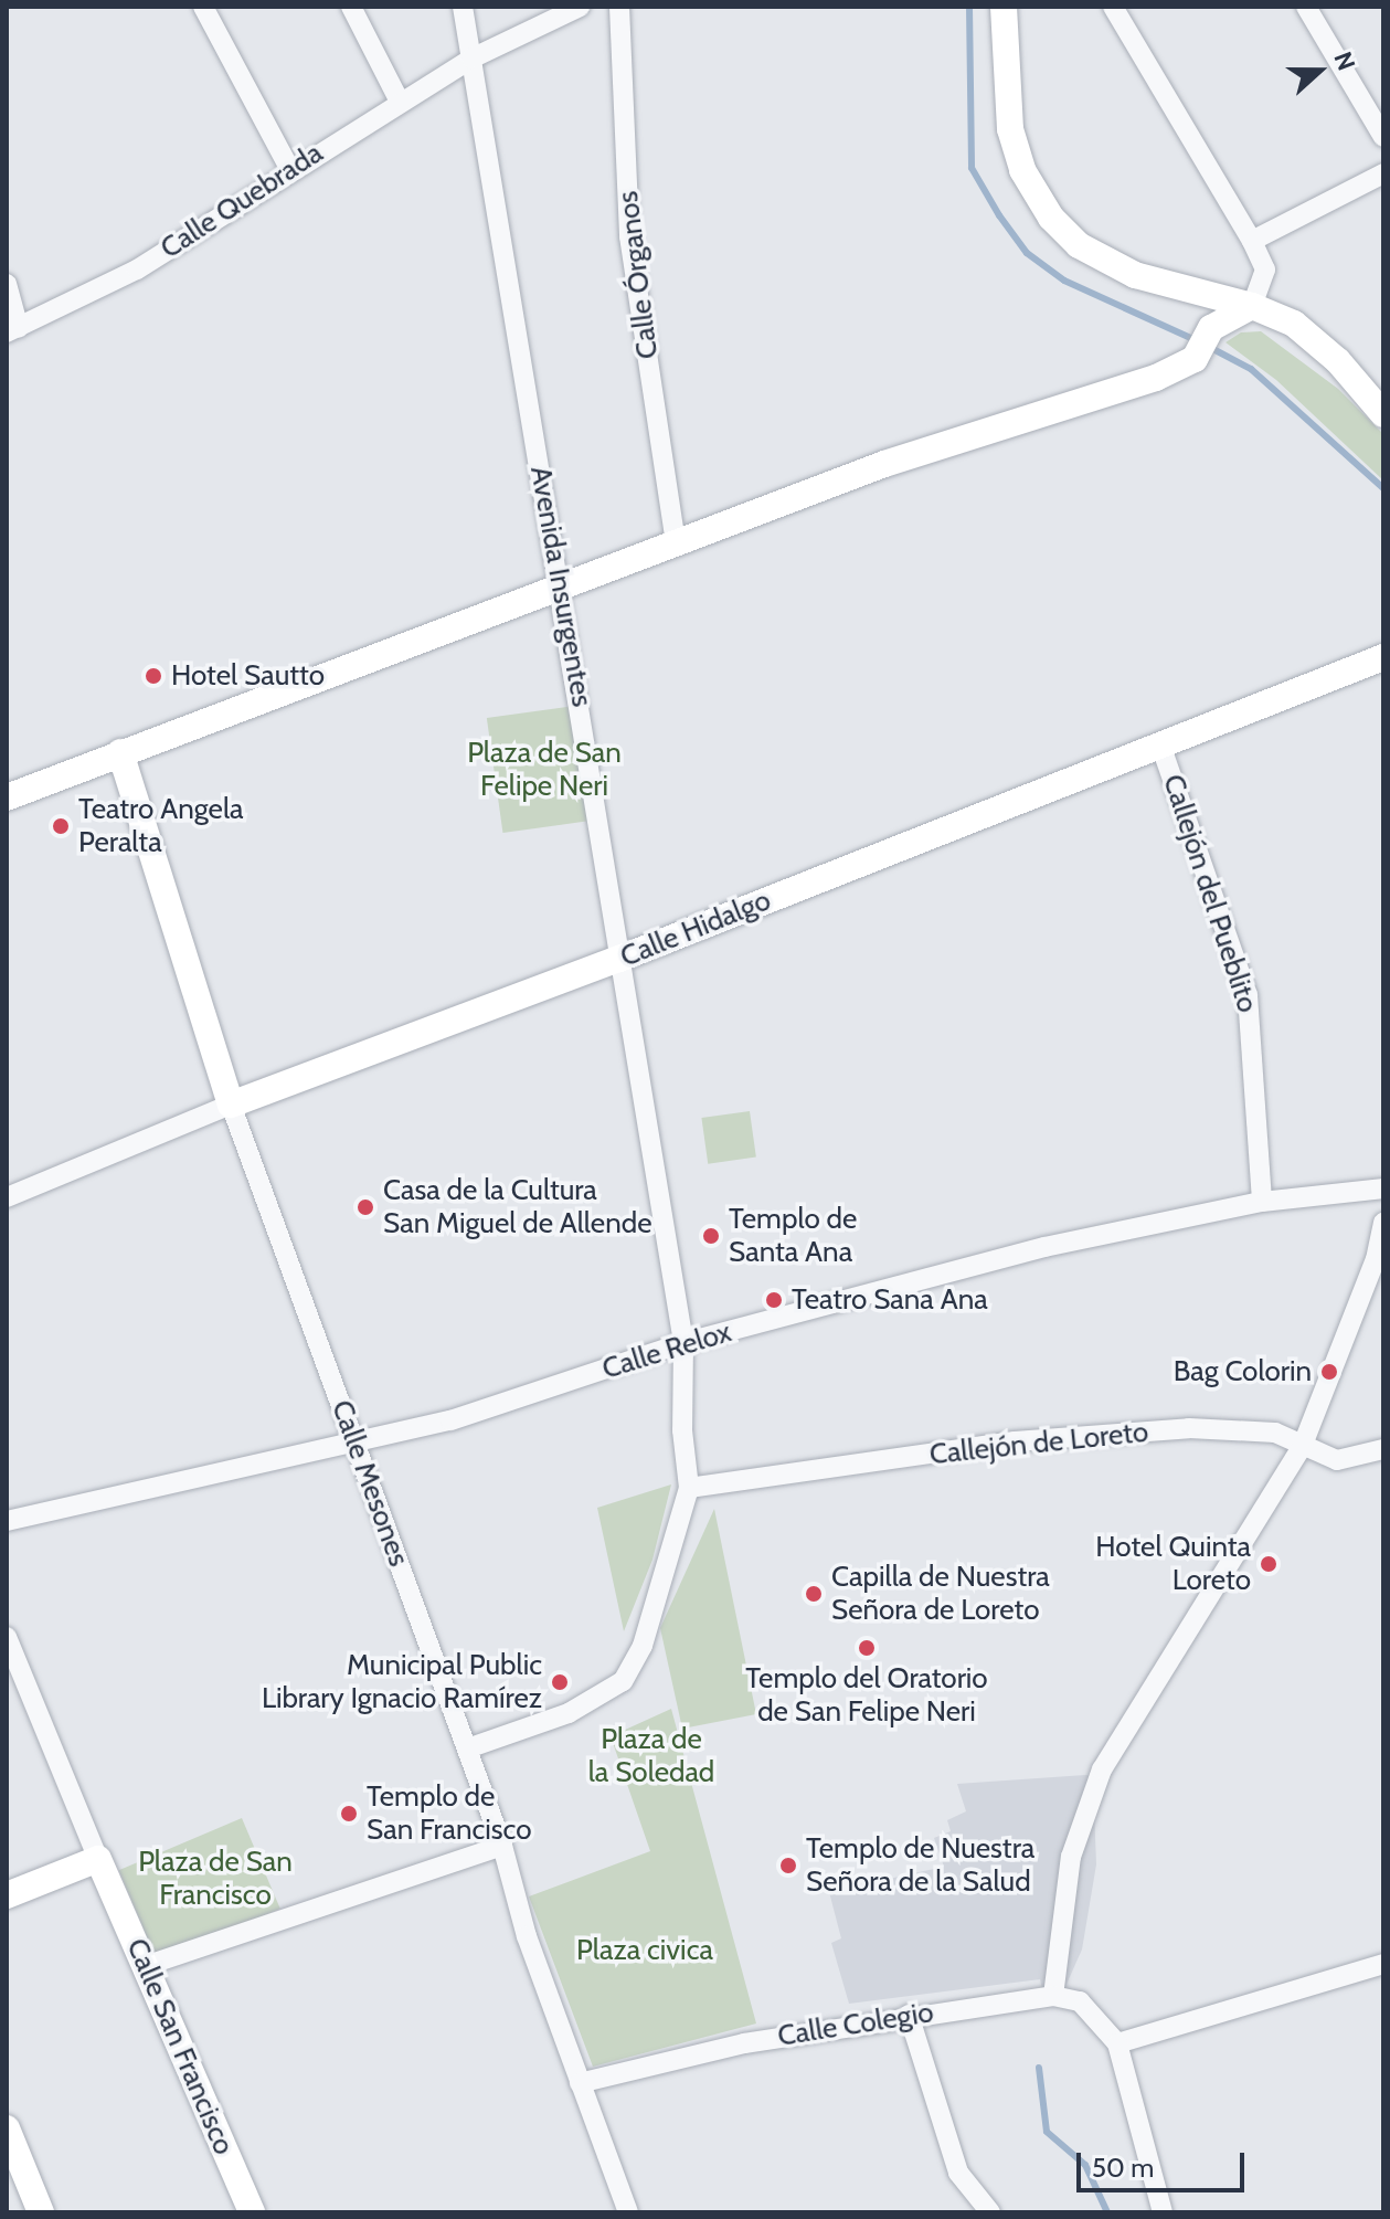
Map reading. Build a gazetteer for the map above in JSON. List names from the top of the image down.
{
  "streets": {
    "main road": ["Calle Hidalgo", "Calle Mesones", "Calle San Francisco"],
    "street": [
      "Calle Quebrada",
      "Calle Órganos",
      "Avenida Insurgentes",
      "Callejón del Pueblito",
      "Calle Relox",
      "Callejón de Loreto",
      "Calle Colegio"
    ]
  },
  "crossings": [
    ["Calle Quebrada", "Avenida Insurgentes"],
    ["Avenida Insurgentes", "Calle Hidalgo"],
    ["Avenida Insurgentes", "Calle Relox"],
    ["Avenida Insurgentes", "Callejón de Loreto"],
    ["Avenida Insurgentes", "Calle Mesones"],
    ["Callejón del Pueblito", "Calle Hidalgo"],
    ["Callejón del Pueblito", "Calle Relox"],
    ["Calle Hidalgo", "Calle Mesones"],
    ["Calle Relox", "Calle Mesones"],
    ["Calle Mesones", "Calle Colegio"]
  ],
  "parks": [
    "Plaza de San Felipe Neri",
    "Plaza de la Soledad",
    "Plaza de San Francisco",
    "Plaza civica"
  ],
  "places": [
    "Hotel Sautto",
    "Teatro Angela Peralta",
    "Casa de la Cultura San Miguel de Allende",
    "Templo de Santa Ana",
    "Teatro Sana Ana",
    "Bag Colorin",
    "Hotel Quinta Loreto",
    "Capilla de Nuestra Señora de Loreto",
    "Templo del Oratorio de San Felipe Neri",
    "Municipal Public Library Ignacio Ramírez",
    "Templo de San Francisco",
    "Templo de Nuestra Señora de la Salud"
  ],
  "scale_bar": "50 m",
  "north": "right"
}
